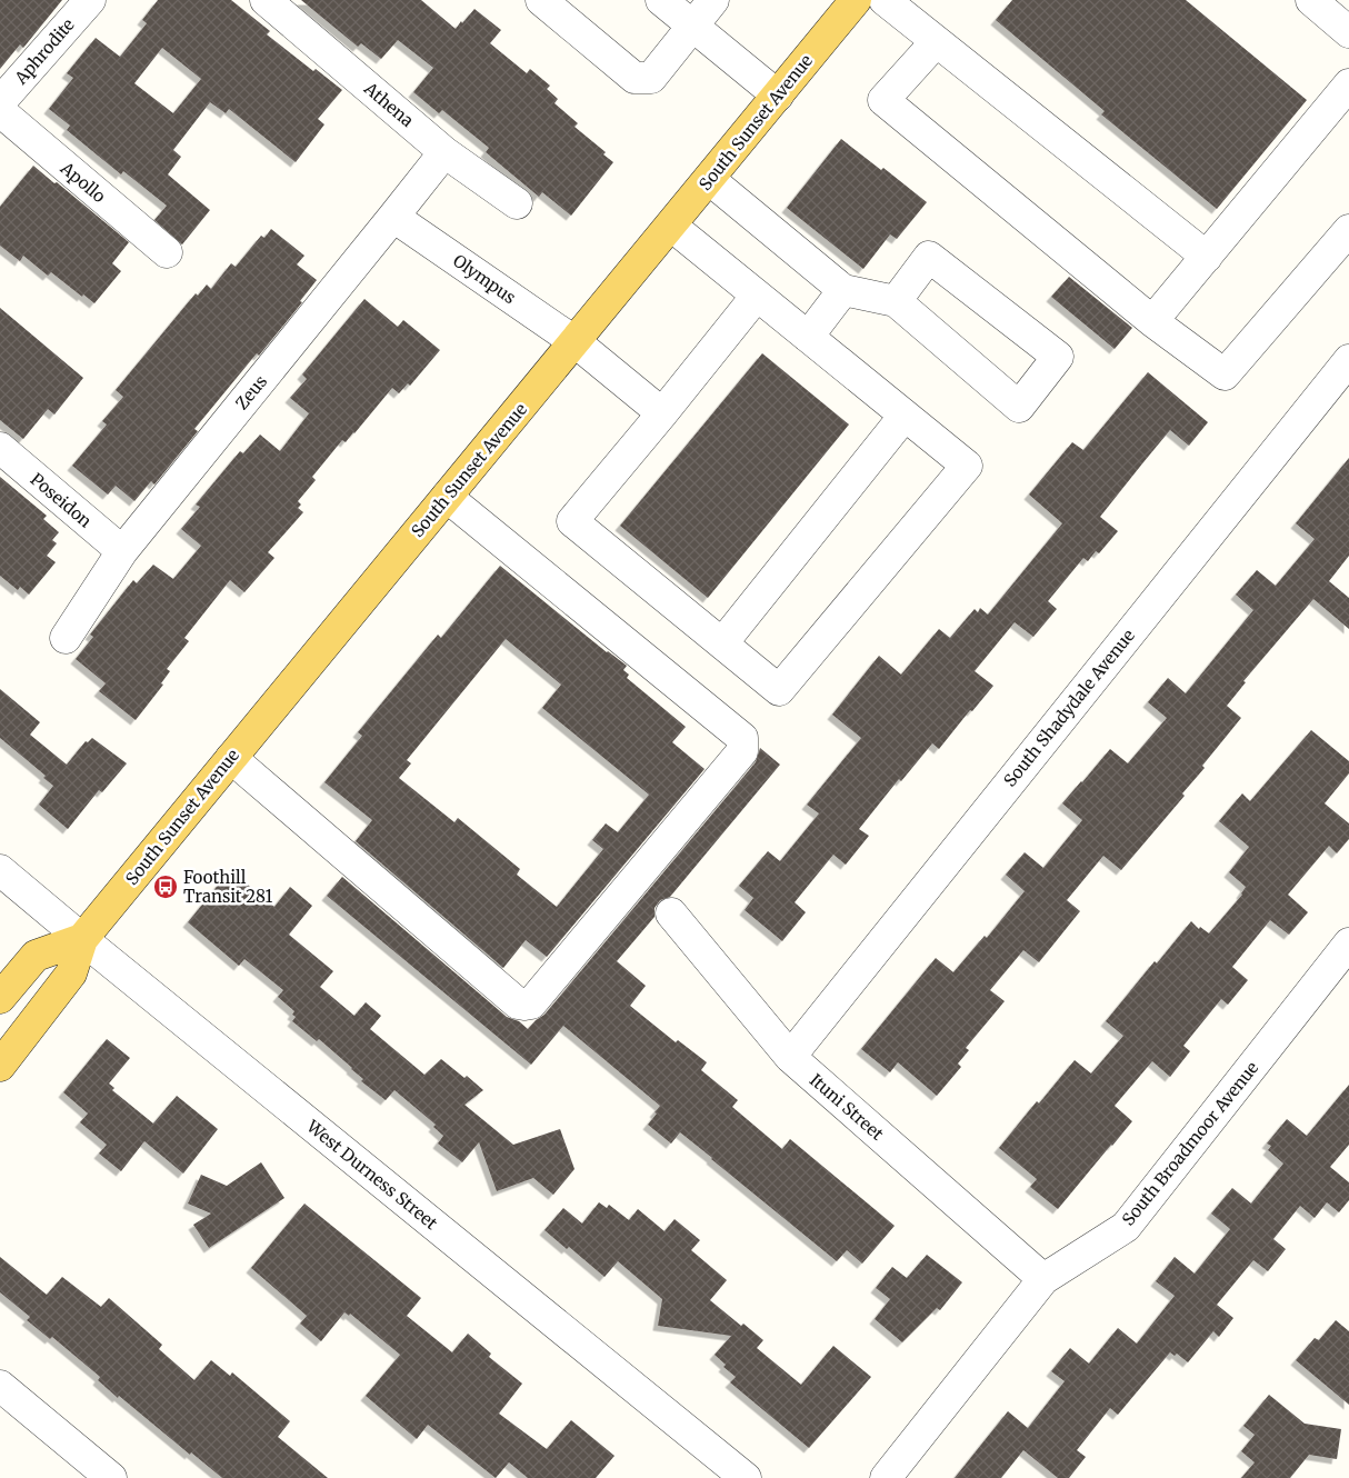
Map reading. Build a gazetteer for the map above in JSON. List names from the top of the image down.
{
  "streets": {
    "main road": ["South Sunset Avenue"],
    "street": [
      "Aphrodite",
      "Athena",
      "Apollo",
      "Olympus",
      "Zeus",
      "Poseidon",
      "South Shadydale Avenue",
      "Ituni Street",
      "South Broadmoor Avenue",
      "West Durness Street"
    ]
  },
  "crossings": [
    ["Athena", "Zeus"],
    ["South Sunset Avenue", "Olympus"],
    ["South Sunset Avenue", "West Durness Street"],
    ["Olympus", "Zeus"],
    ["Zeus", "Poseidon"],
    ["South Shadydale Avenue", "Ituni Street"],
    ["Ituni Street", "South Broadmoor Avenue"]
  ],
  "places": {
    "bus stop": ["Foothill Transit 281"]
  }
}
